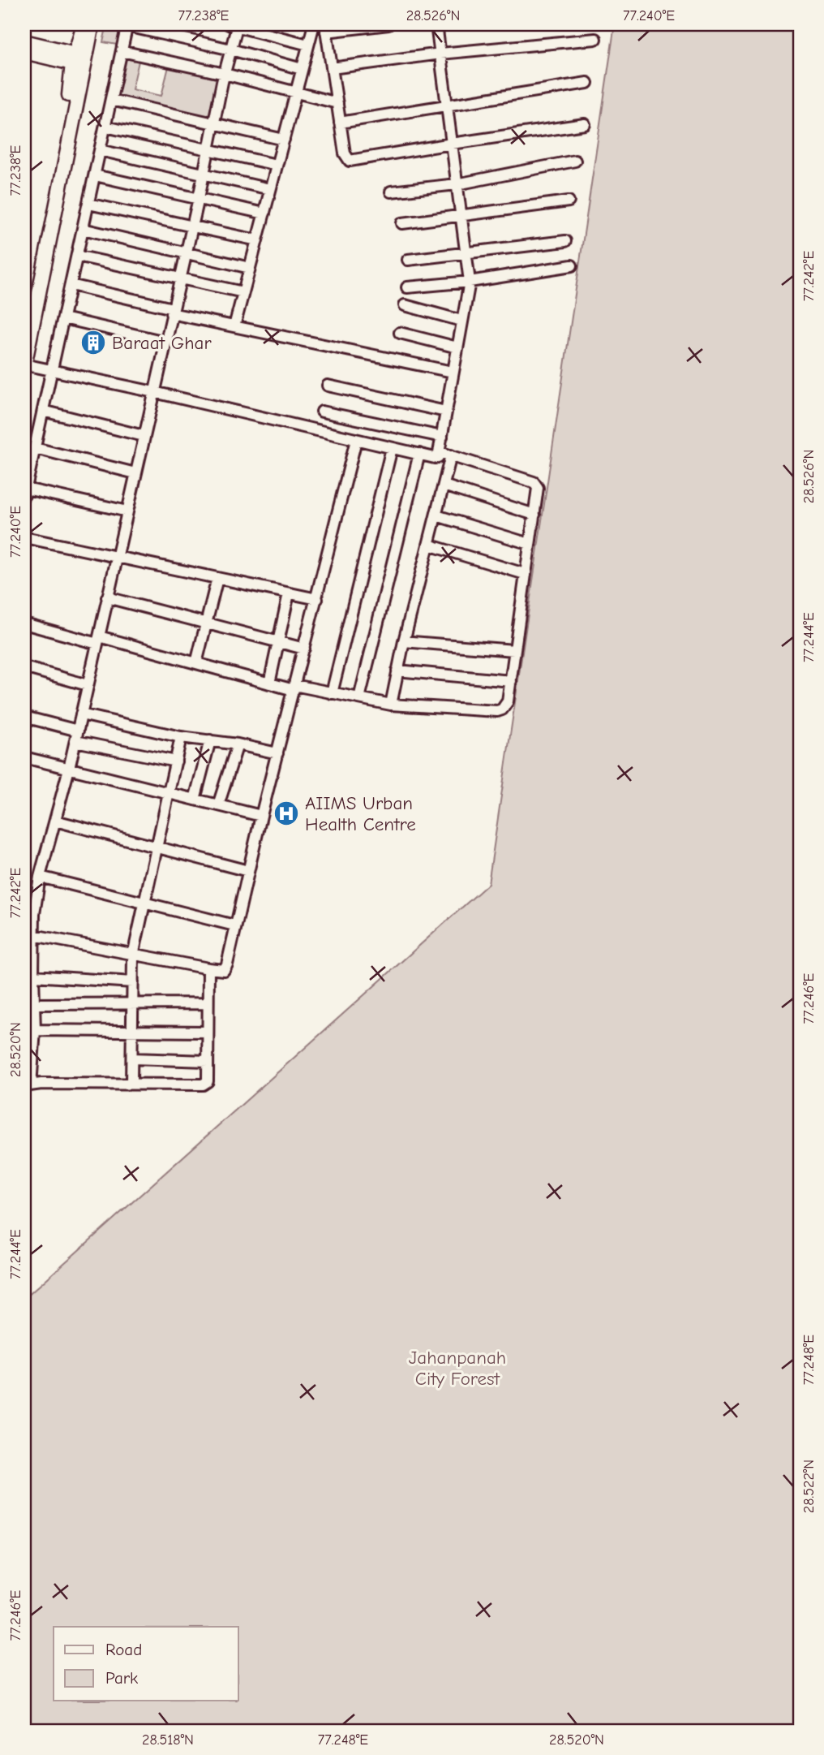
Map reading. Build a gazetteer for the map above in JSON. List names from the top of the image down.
{
  "parks": ["Jahanpanah City Forest"],
  "places": {
    "building": ["Baraat Ghar"],
    "hospital": ["AIIMS Urban Health Centre"]
  },
  "legend": ["Road", "Park"],
  "coordinates": [
    "77.238°E",
    "28.526°N",
    "77.240°E",
    "77.242°E",
    "77.244°E",
    "77.246°E",
    "28.520°N",
    "77.248°E",
    "28.522°N",
    "28.518°N"
  ]
}
